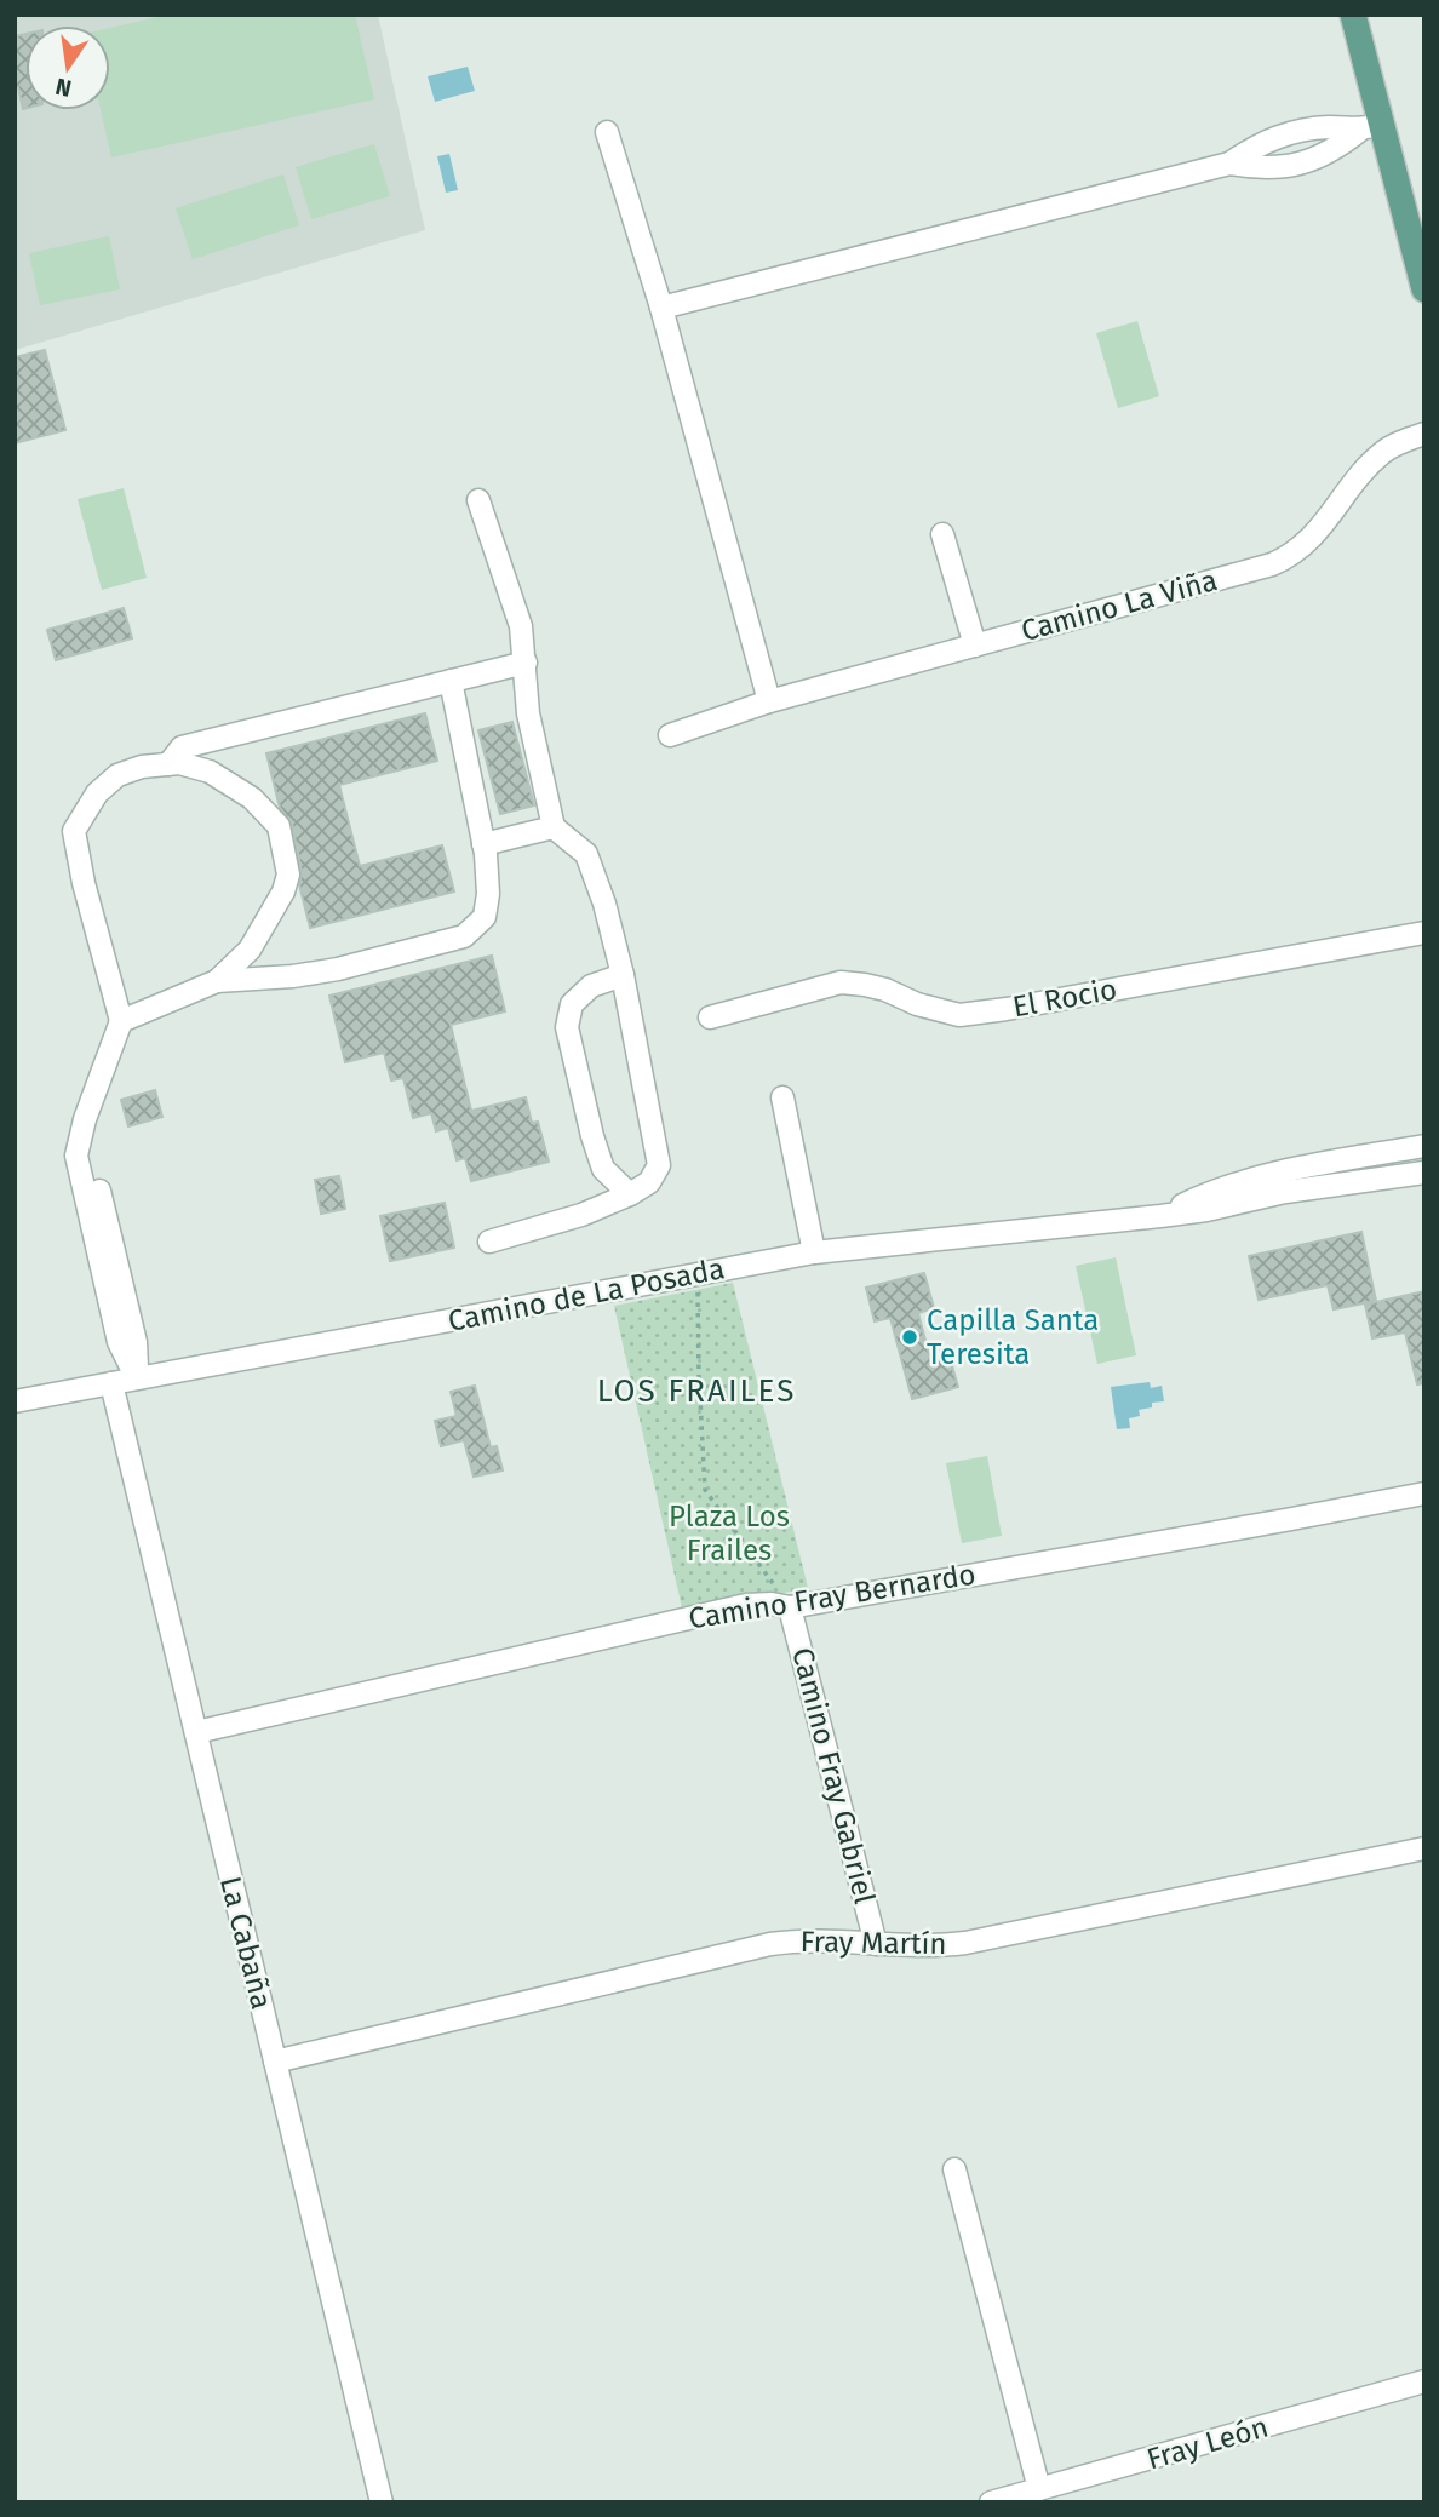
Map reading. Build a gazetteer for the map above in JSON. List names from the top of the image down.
{
  "streets": {
    "street": [
      "Camino La Viña",
      "El Rocio",
      "Camino de La Posada",
      "Camino Fray Bernardo",
      "Camino Fray Gabriel",
      "La Cabaña",
      "Fray Martín",
      "Fray León"
    ]
  },
  "crossings": [
    ["Camino de La Posada", "La Cabaña"],
    ["Camino Fray Bernardo", "Camino Fray Gabriel"],
    ["Camino Fray Bernardo", "La Cabaña"],
    ["Camino Fray Gabriel", "Fray Martín"],
    ["La Cabaña", "Fray Martín"]
  ],
  "districts": ["LOS FRAILES"],
  "parks": ["Plaza Los Frailes"],
  "places": ["Capilla Santa Teresita"],
  "north": "bottom"
}
